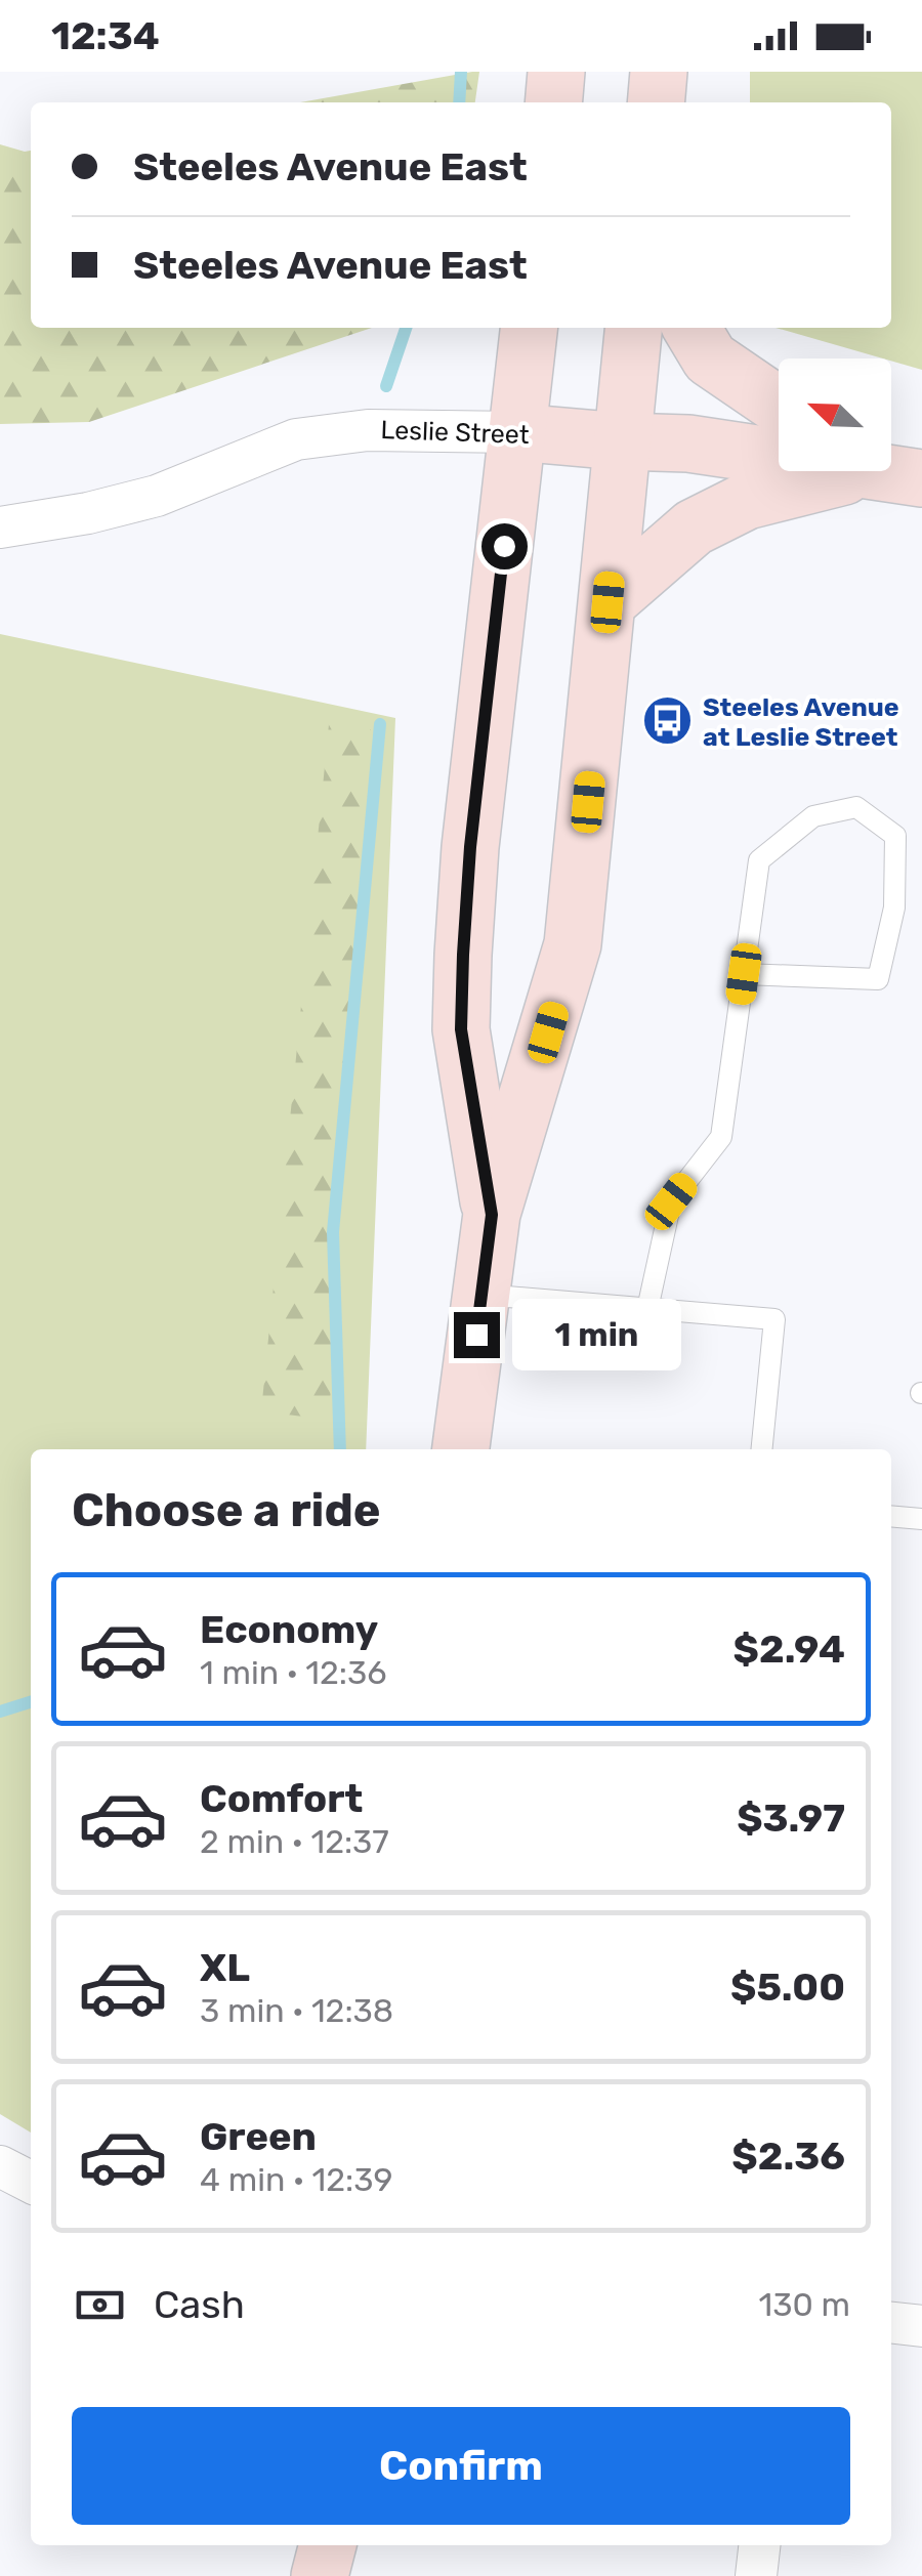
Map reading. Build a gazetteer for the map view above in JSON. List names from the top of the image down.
{
  "streets": {
    "main road": ["Leslie Street"]
  },
  "places": {
    "bus stop": ["Steeles Avenue at Leslie Street"]
  },
  "north": "top left",
  "page": {
    "status": "12:34",
    "banner": ["Steeles Avenue East", "Steeles Avenue East"],
    "bubble": "1 min",
    "heading": "Choose a ride",
    "list": [
      {
        "name": "Economy",
        "note": "1 min · 12:36",
        "value": "$2.94"
      },
      {
        "name": "Comfort",
        "note": "2 min · 12:37",
        "value": "$3.97"
      },
      {
        "name": "XL",
        "note": "3 min · 12:38",
        "value": "$5.00"
      },
      {
        "name": "Green",
        "note": "4 min · 12:39",
        "value": "$2.36"
      }
    ],
    "pay": ["Cash", "130 m"],
    "buttons": "Confirm"
  }
}
